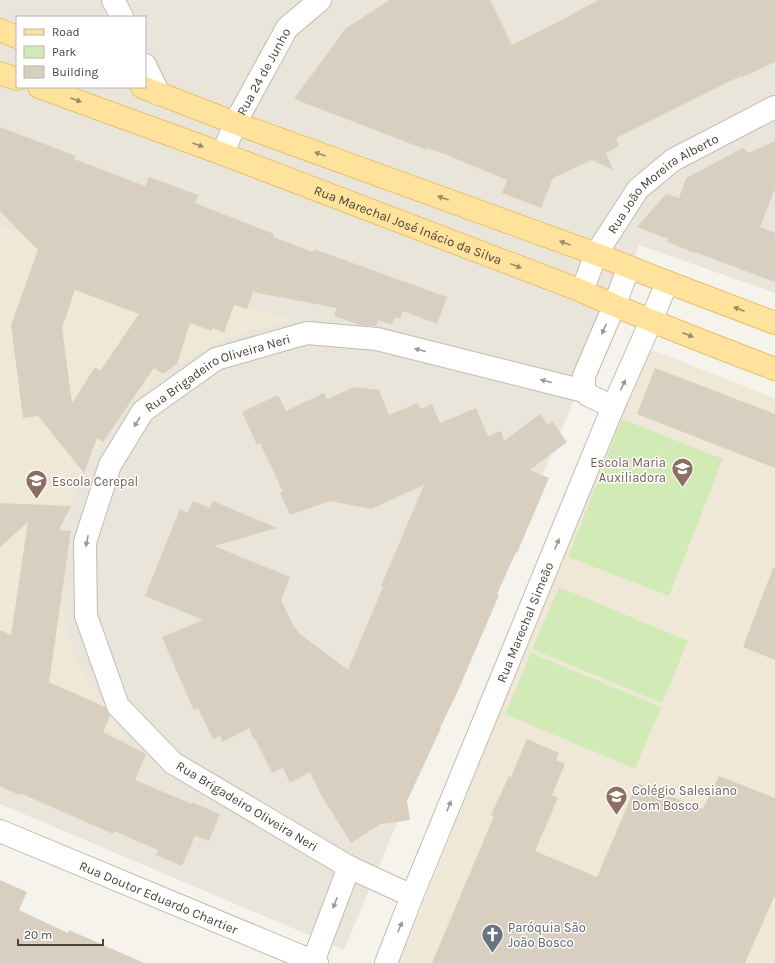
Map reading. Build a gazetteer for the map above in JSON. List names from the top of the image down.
{
  "streets": {
    "main road": ["Rua Marechal José Inácio da Silva"],
    "street": [
      "Rua 24 de Junho",
      "Rua João Moreira Alberto",
      "Rua Brigadeiro Oliveira Neri",
      "Rua Marechal Simeão",
      "Rua Doutor Eduardo Chartier"
    ]
  },
  "crossings": [
    ["Rua 24 de Junho", "Rua Marechal José Inácio da Silva"],
    ["Rua João Moreira Alberto", "Rua Marechal José Inácio da Silva"],
    ["Rua Marechal José Inácio da Silva", "Rua Marechal Simeão"],
    ["Rua Brigadeiro Oliveira Neri", "Rua Marechal Simeão"]
  ],
  "one_way": ["Rua Marechal Simeão"],
  "places": {
    "school or university": ["Escola Maria Auxiliadora", "Escola Cerepal", "Colégio Salesiano Dom Bosco"],
    "church": ["Paróquia São João Bosco"]
  },
  "legend": ["Road", "Park", "Building"],
  "scale_bar": "20 m"
}
